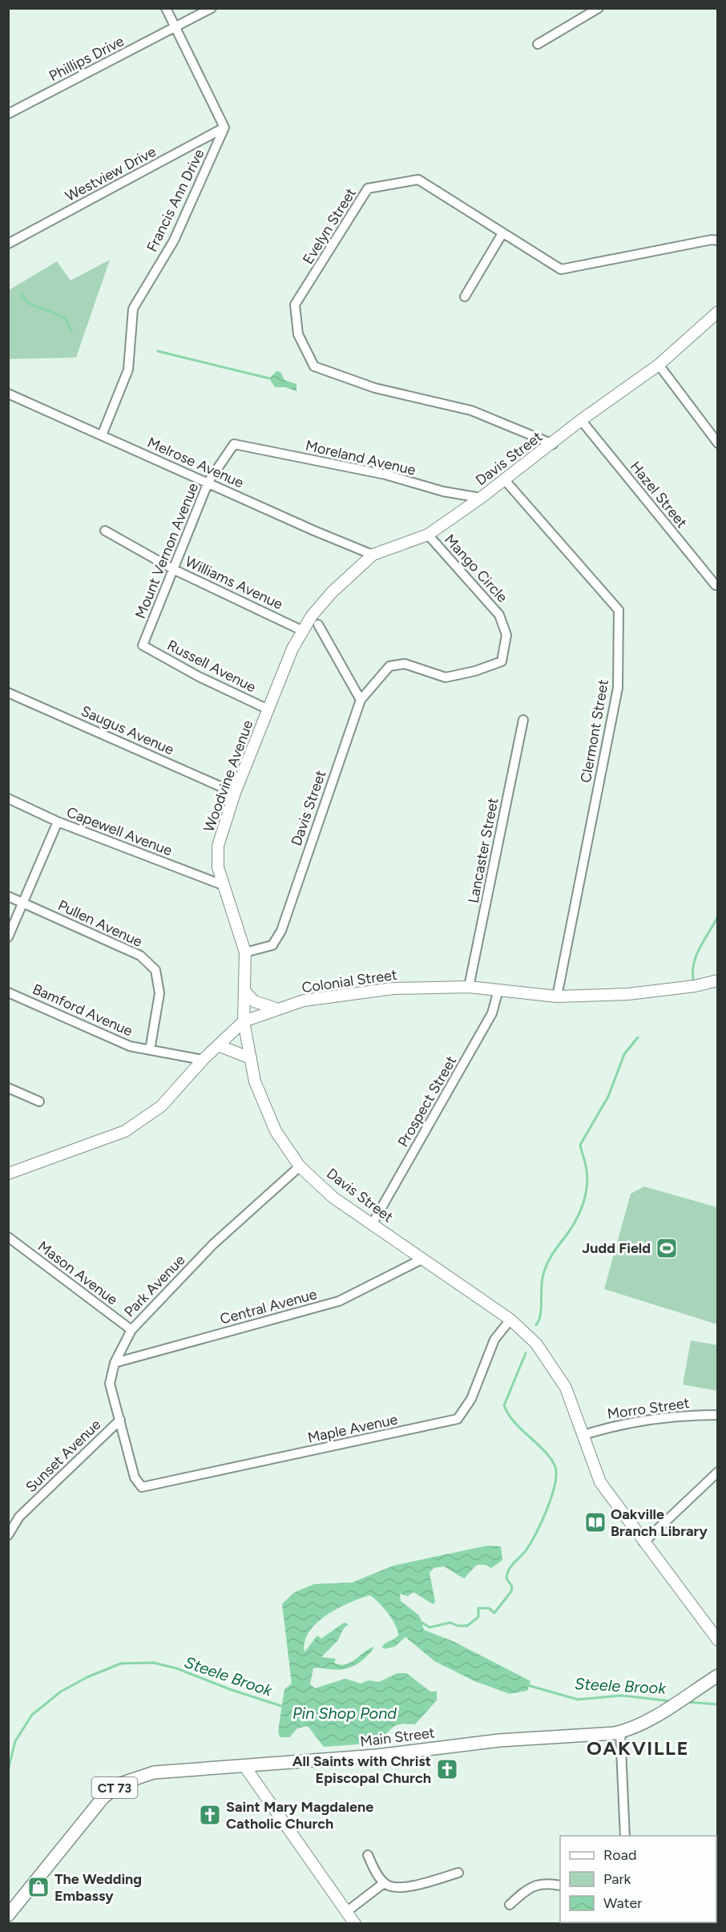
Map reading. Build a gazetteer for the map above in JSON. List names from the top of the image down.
{
  "streets": {
    "main road": [
      "Davis Street",
      "Woodvine Avenue",
      "Colonial Street",
      "Main Street",
      "CT 73"
    ],
    "street": [
      "Phillips Drive",
      "Westview Drive",
      "Francis Ann Drive",
      "Evelyn Street",
      "Moreland Avenue",
      "Melrose Avenue",
      "Hazel Street",
      "Mount Vernon Avenue",
      "Mango Circle",
      "Williams Avenue",
      "Russell Avenue",
      "Saugus Avenue",
      "Clermont Street",
      "Capewell Avenue",
      "Lancaster Street",
      "Pullen Avenue",
      "Bamford Avenue",
      "Prospect Street",
      "Mason Avenue",
      "Park Avenue",
      "Central Avenue",
      "Morro Street",
      "Maple Avenue",
      "Sunset Avenue"
    ]
  },
  "crossings": [
    ["Westview Drive", "Francis Ann Drive"],
    ["Francis Ann Drive", "Melrose Avenue"],
    ["Evelyn Street", "Davis Street"],
    ["Moreland Avenue", "Davis Street"],
    ["Moreland Avenue", "Mount Vernon Avenue"],
    ["Davis Street", "Melrose Avenue"],
    ["Davis Street", "Hazel Street"],
    ["Davis Street", "Mango Circle"],
    ["Davis Street", "Clermont Street"],
    ["Davis Street", "Woodvine Avenue"],
    ["Davis Street", "Colonial Street"],
    ["Davis Street", "Prospect Street"],
    ["Davis Street", "Park Avenue"],
    ["Davis Street", "Central Avenue"],
    ["Davis Street", "Morro Street"],
    ["Davis Street", "Maple Avenue"],
    ["Melrose Avenue", "Mount Vernon Avenue"],
    ["Mount Vernon Avenue", "Williams Avenue"],
    ["Mount Vernon Avenue", "Russell Avenue"],
    ["Williams Avenue", "Woodvine Avenue"],
    ["Russell Avenue", "Woodvine Avenue"],
    ["Saugus Avenue", "Woodvine Avenue"],
    ["Clermont Street", "Colonial Street"],
    ["Woodvine Avenue", "Capewell Avenue"],
    ["Lancaster Street", "Colonial Street"],
    ["Pullen Avenue", "Bamford Avenue"],
    ["Colonial Street", "Bamford Avenue"],
    ["Colonial Street", "Prospect Street"],
    ["Mason Avenue", "Park Avenue"],
    ["Park Avenue", "Central Avenue"],
    ["Park Avenue", "Maple Avenue"],
    ["Park Avenue", "Sunset Avenue"]
  ],
  "districts": ["OAKVILLE"],
  "water": ["Steele Brook", "Pin Shop Pond"],
  "places": {
    "sports": ["Judd Field"],
    "library": ["Oakville Branch Library"],
    "church": ["All Saints with Christ Episcopal Church", "Saint Mary Magdalene Catholic Church"],
    "shop": ["The Wedding Embassy"]
  },
  "legend": ["Road", "Park", "Water"]
}
